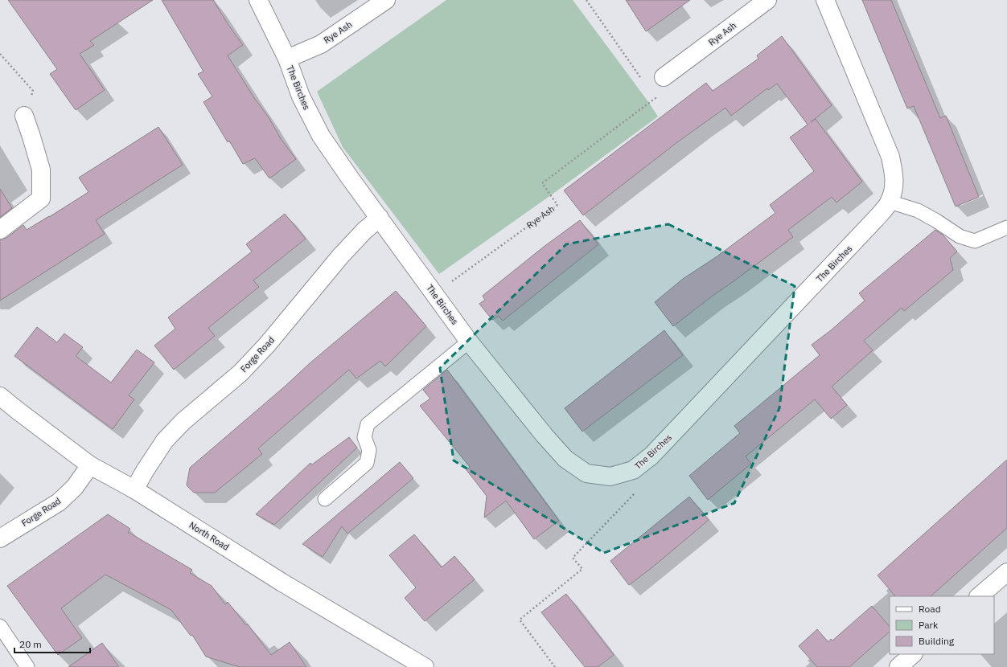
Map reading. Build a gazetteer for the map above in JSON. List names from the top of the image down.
{
  "streets": {
    "street": [
      "Rye Ash",
      "The Birches",
      "Forge Road",
      "North Road"
    ]
  },
  "crossings": [
    ["Rye Ash", "The Birches"],
    ["The Birches", "Forge Road"],
    ["Forge Road", "North Road"]
  ],
  "legend": ["Road", "Park", "Building"],
  "scale_bar": "20 m"
}
